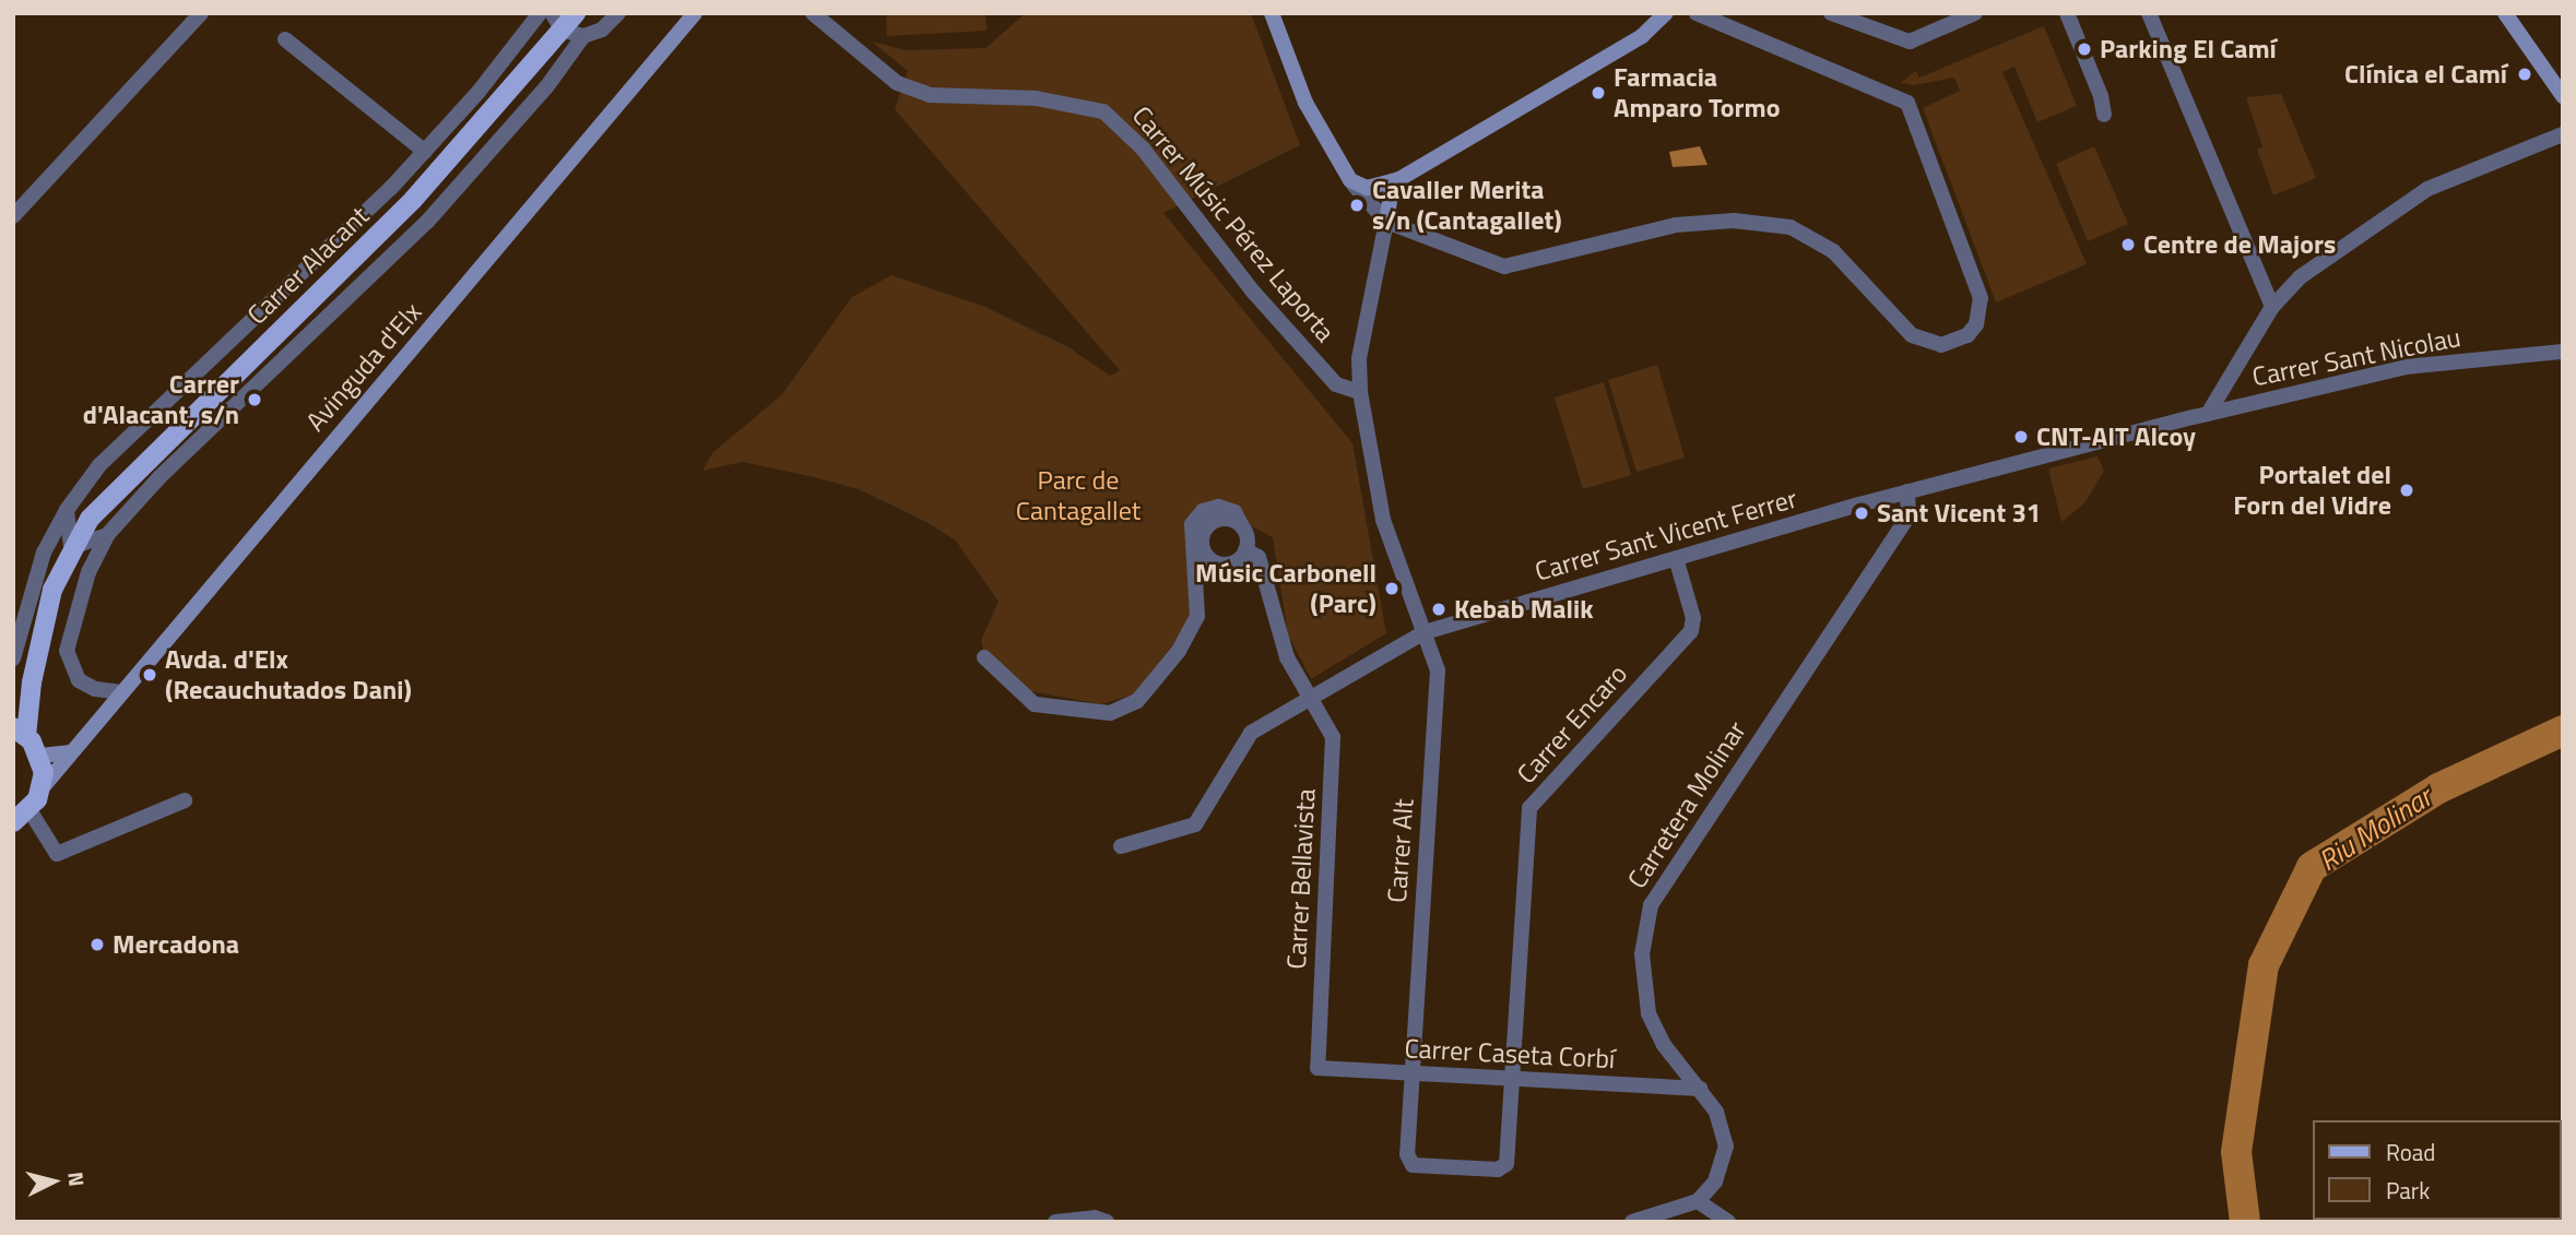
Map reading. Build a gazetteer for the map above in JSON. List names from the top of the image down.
{
  "streets": {
    "main road": ["Carrer Alacant"],
    "street": [
      "Carrer Músic Pérez Laporta",
      "Carrer Sant Nicolau",
      "Avinguda d'Elx",
      "Carrer Sant Vicent Ferrer",
      "Carrer Encaro",
      "Carretera Molinar",
      "Carrer Alt",
      "Carrer Bellavista",
      "Carrer Caseta Corbí"
    ]
  },
  "crossings": [
    ["Carrer Músic Pérez Laporta", "Carrer Alt"],
    ["Carrer Alacant", "Avinguda d'Elx"],
    ["Carrer Sant Nicolau", "Carrer Sant Vicent Ferrer"],
    ["Carrer Sant Vicent Ferrer", "Carrer Encaro"],
    ["Carrer Sant Vicent Ferrer", "Carretera Molinar"],
    ["Carrer Sant Vicent Ferrer", "Carrer Alt"],
    ["Carrer Sant Vicent Ferrer", "Carrer Bellavista"],
    ["Carrer Encaro", "Carrer Alt"],
    ["Carrer Encaro", "Carrer Caseta Corbí"],
    ["Carretera Molinar", "Carrer Caseta Corbí"],
    ["Carrer Alt", "Carrer Caseta Corbí"],
    ["Carrer Bellavista", "Carrer Caseta Corbí"]
  ],
  "water": ["Riu Molinar"],
  "parks": ["Parc de Cantagallet"],
  "places": [
    "Parking El Camí",
    "Clínica el Camí",
    "Farmacia Amparo Tormo",
    "Cavaller Merita s/n (Cantagallet)",
    "Centre de Majors",
    "Carrer d'Alacant, s/n",
    "CNT-AIT Alcoy",
    "Portalet del Forn del Vidre",
    "Sant Vicent 31",
    "Músic Carbonell (Parc)",
    "Kebab Malik",
    "Avda. d'Elx (Recauchutados Dani)",
    "Mercadona"
  ],
  "legend": ["Road", "Park"],
  "north": "right"
}
